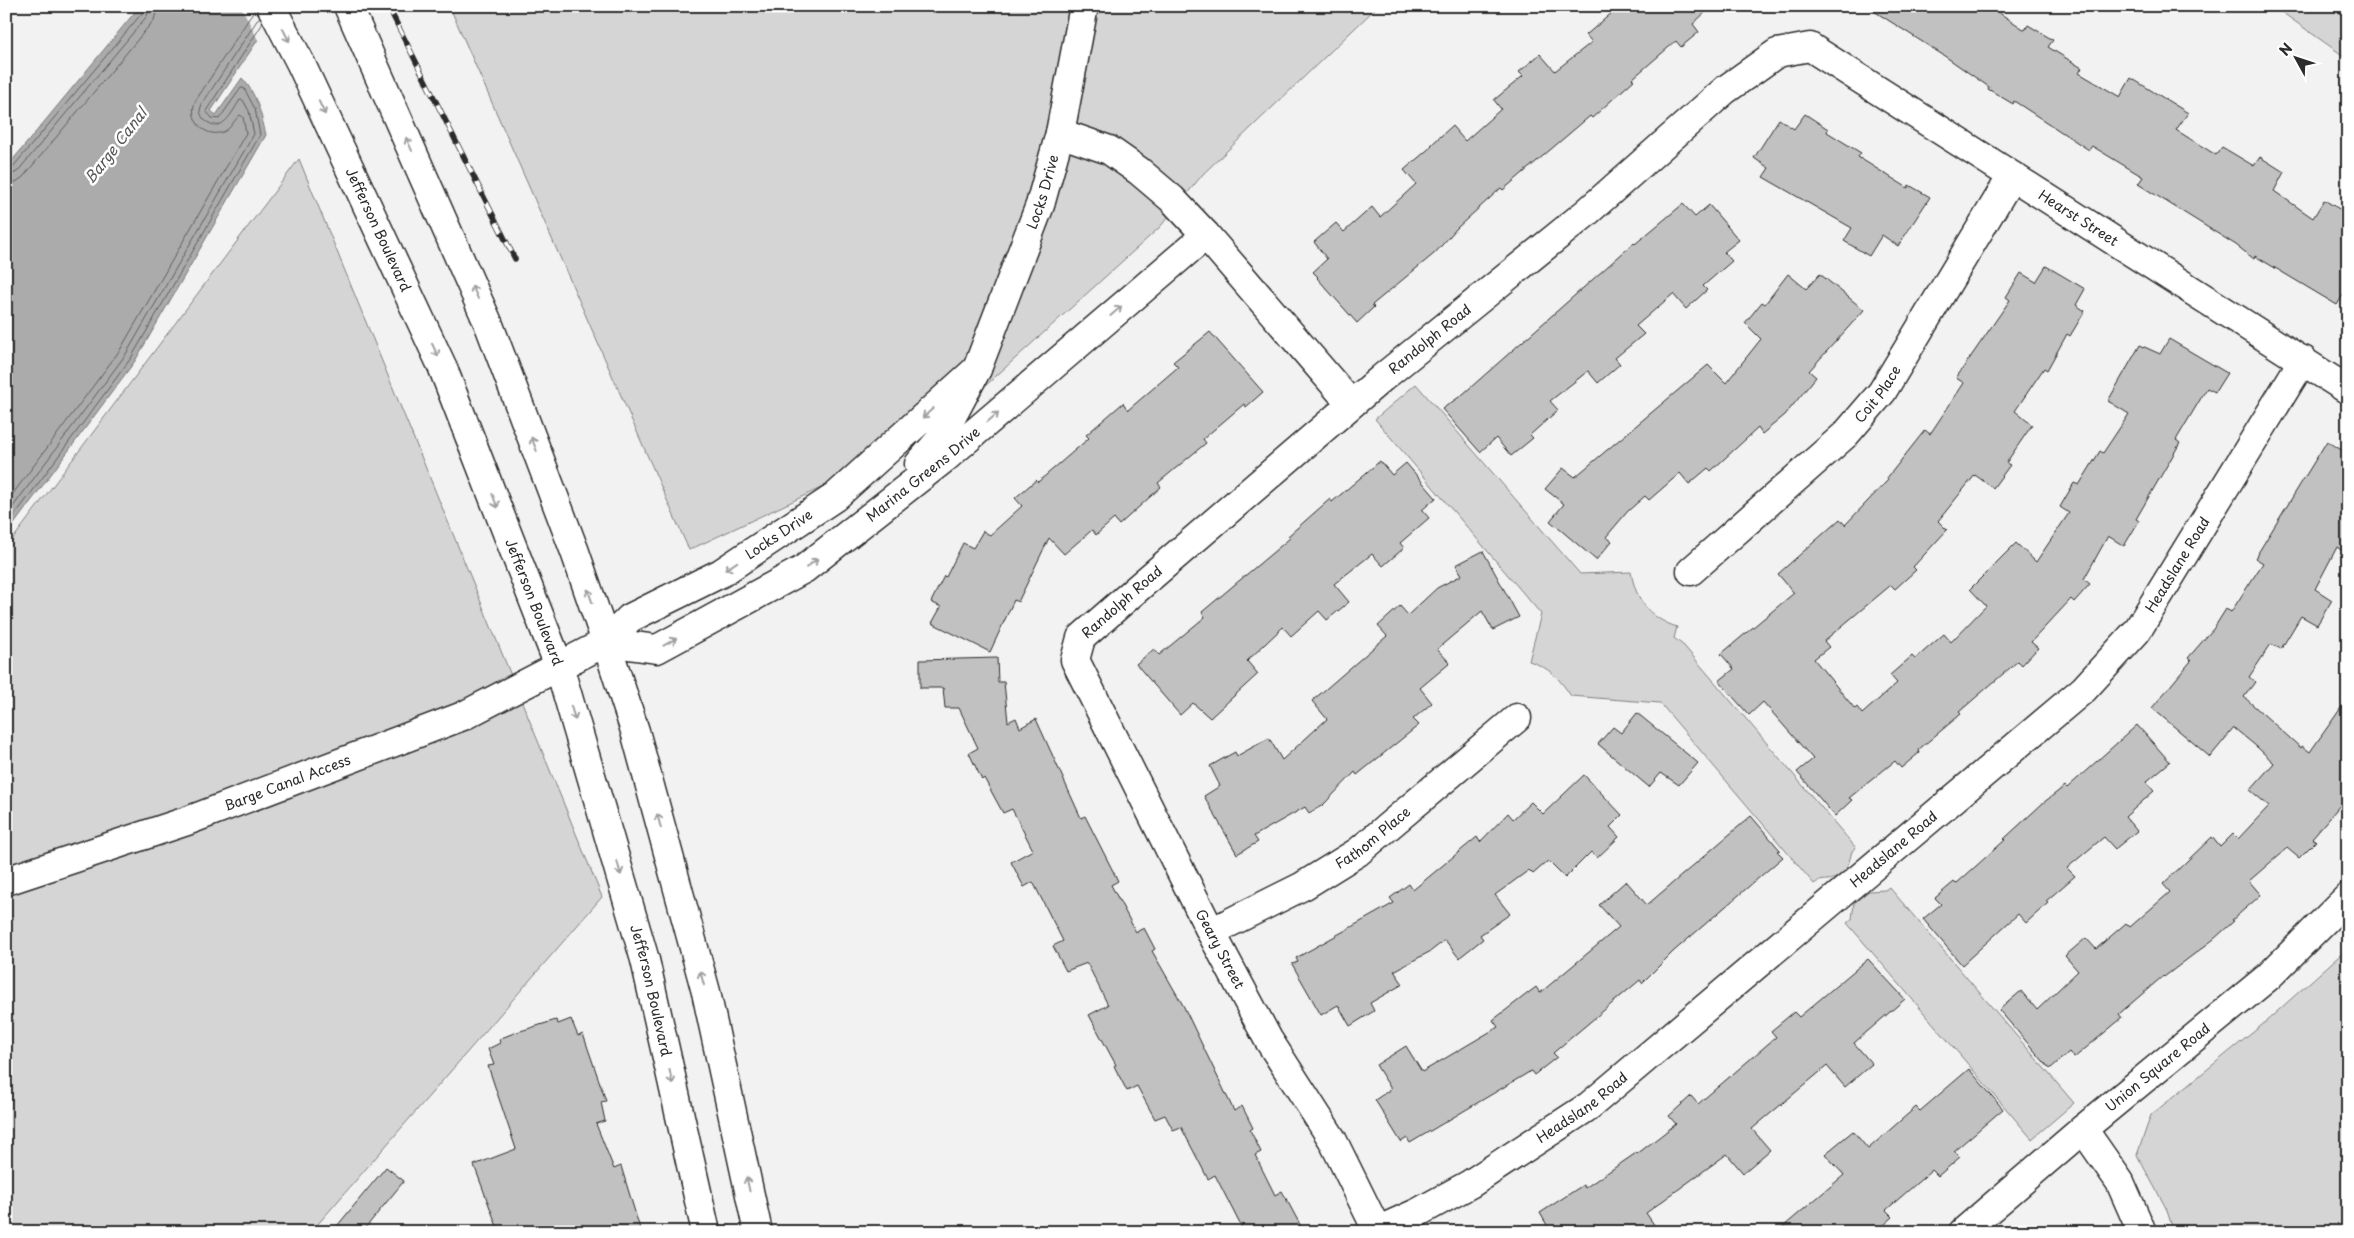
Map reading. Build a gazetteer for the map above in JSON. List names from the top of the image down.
{
  "streets": {
    "street": [
      "Locks Drive",
      "Hearst Street",
      "Jefferson Boulevard",
      "Randolph Road",
      "Coit Place",
      "Marina Greens Drive",
      "Headslane Road",
      "Barge Canal Access",
      "Fathom Place",
      "Geary Street",
      "Union Square Road"
    ]
  },
  "crossings": [
    ["Locks Drive", "Jefferson Boulevard"],
    ["Locks Drive", "Marina Greens Drive"],
    ["Locks Drive", "Barge Canal Access"],
    ["Hearst Street", "Randolph Road"],
    ["Hearst Street", "Coit Place"],
    ["Hearst Street", "Headslane Road"],
    ["Jefferson Boulevard", "Barge Canal Access"],
    ["Randolph Road", "Geary Street"],
    ["Headslane Road", "Geary Street"],
    ["Fathom Place", "Geary Street"]
  ],
  "one_way": ["Marina Greens Drive"],
  "water": ["Barge Canal"],
  "north": "top left"
}
